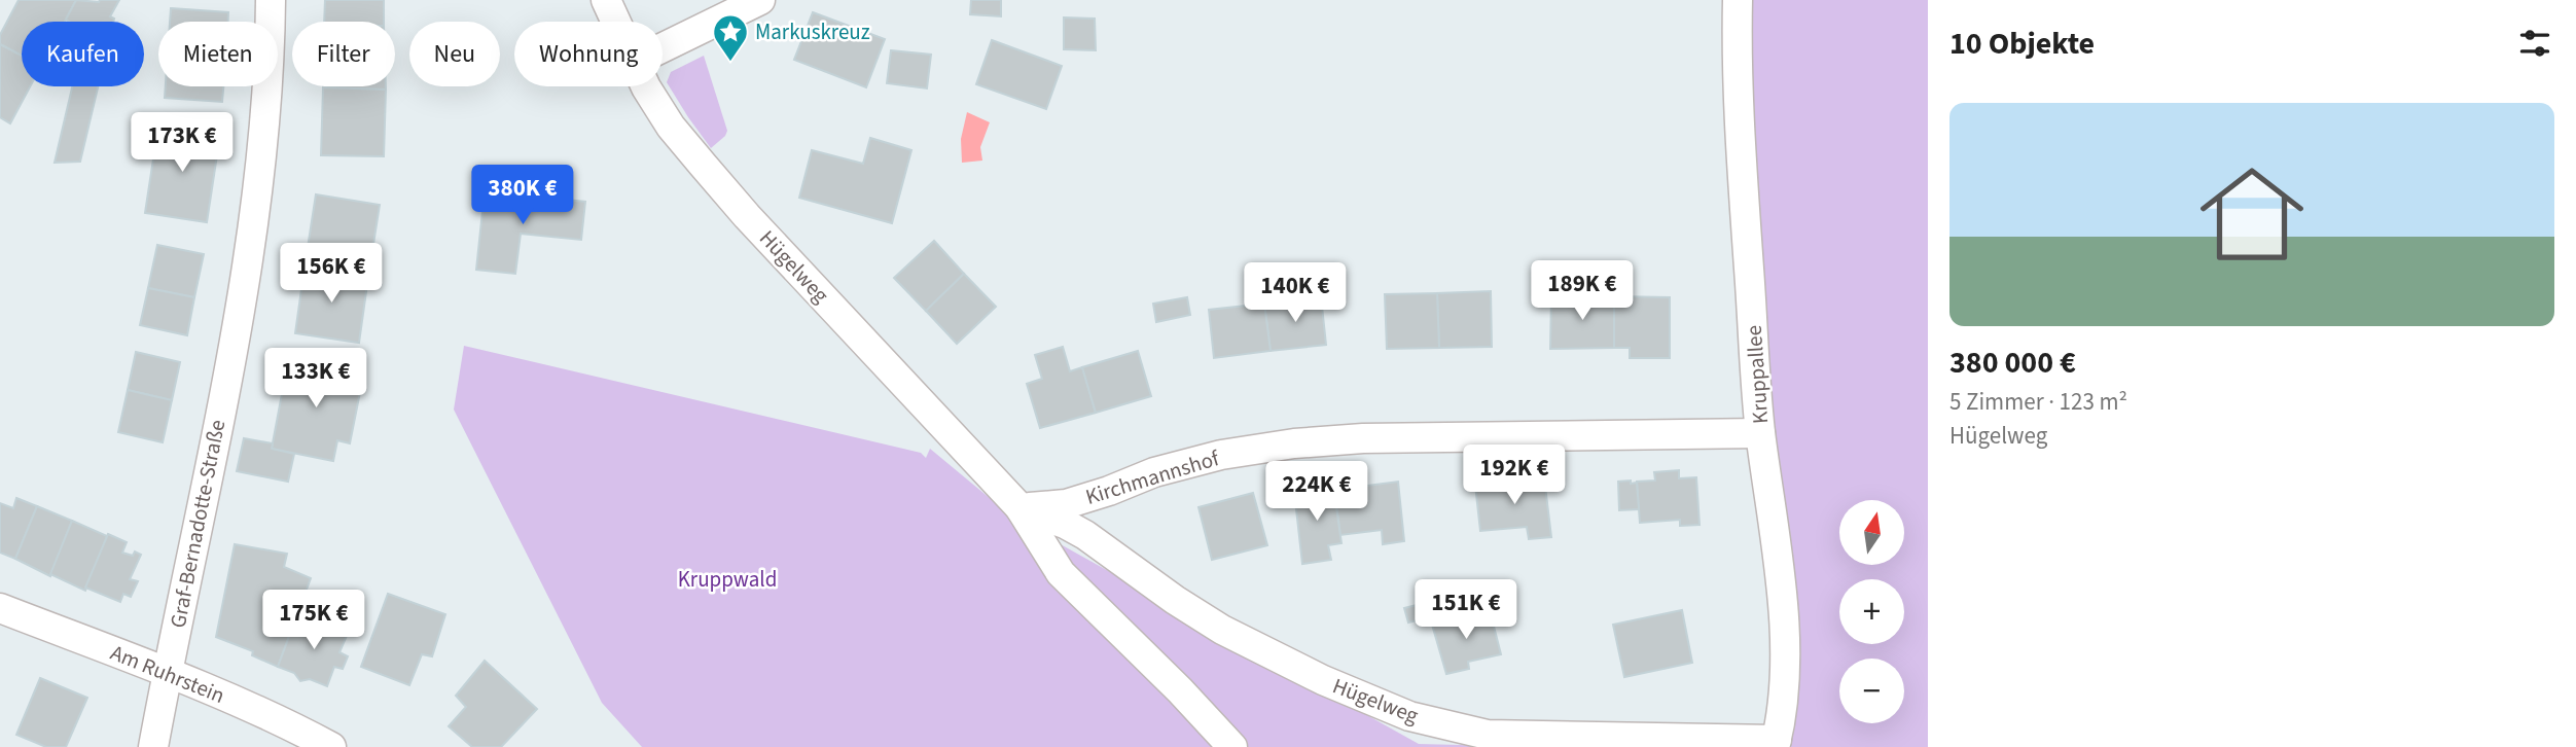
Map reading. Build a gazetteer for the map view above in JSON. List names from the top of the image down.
{
  "streets": {
    "street": [
      "Hügelweg",
      "Kruppallee",
      "Kirchmannshof",
      "Graf-Bernadotte-Straße",
      "Am Ruhrstein"
    ]
  },
  "crossings": [
    ["Hügelweg", "Kruppallee"],
    ["Hügelweg", "Kirchmannshof"],
    ["Kruppallee", "Kirchmannshof"],
    ["Graf-Bernadotte-Straße", "Am Ruhrstein"]
  ],
  "parks": ["Kruppwald"],
  "places": {
    "place": ["Markuskreuz"]
  },
  "north": "top",
  "page": {
    "heading": "10 Objekte",
    "chip": [
      "Kaufen",
      "Mieten",
      "Filter",
      "Neu",
      "Wohnung"
    ],
    "list": [
      {
        "name": "380 000 €",
        "note": "5 Zimmer · 123 m² · Hügelweg"
      }
    ],
    "price": [
      "173K €",
      "380K €",
      "156K €",
      "189K €",
      "140K €",
      "133K €",
      "192K €",
      "224K €",
      "151K €",
      "175K €"
    ],
    "map_buttons": ["+", "−"]
  }
}
